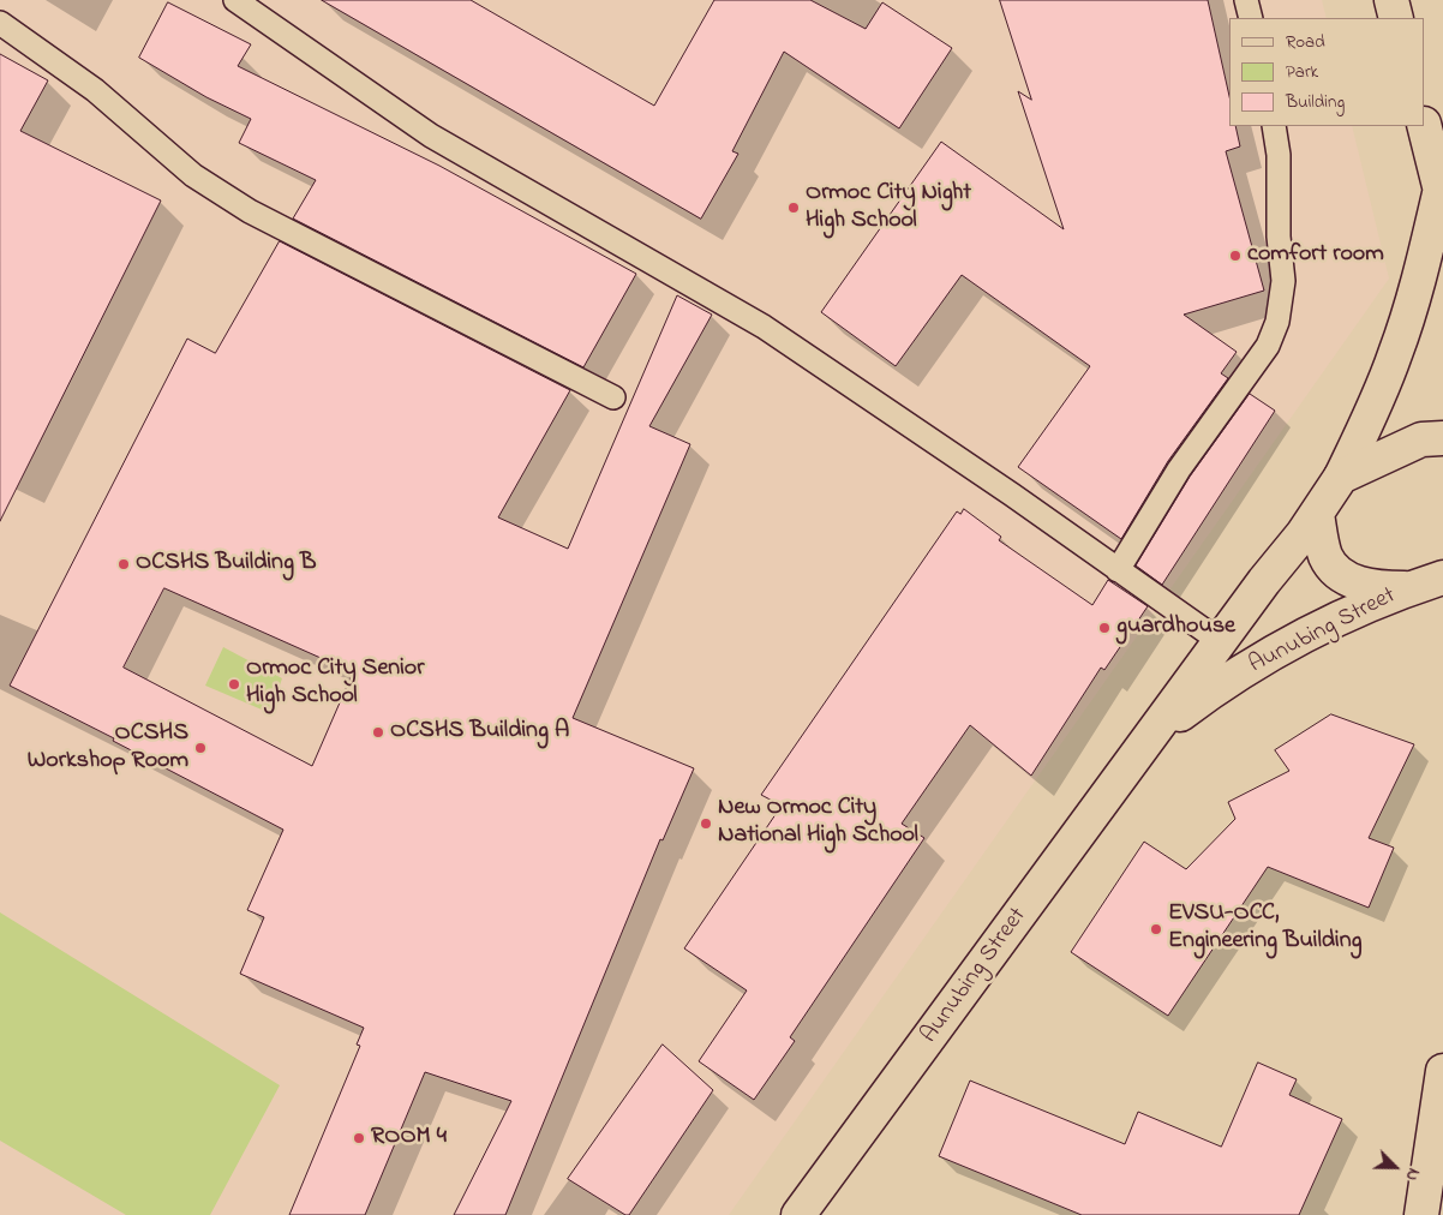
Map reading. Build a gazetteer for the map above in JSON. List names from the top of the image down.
{
  "streets": {
    "main road": ["Aunubing Street"]
  },
  "places": [
    "Ormoc City Night High School",
    "comfort room",
    "OCSHS Building B",
    "guardhouse",
    "Ormoc City Senior High School",
    "OCSHS Building A",
    "OCSHS Workshop Room",
    "New Ormoc City National High School",
    "EVSU-OCC, Engineering Building",
    "ROOM 4"
  ],
  "legend": ["Road", "Park", "Building"],
  "north": "bottom right"
}
